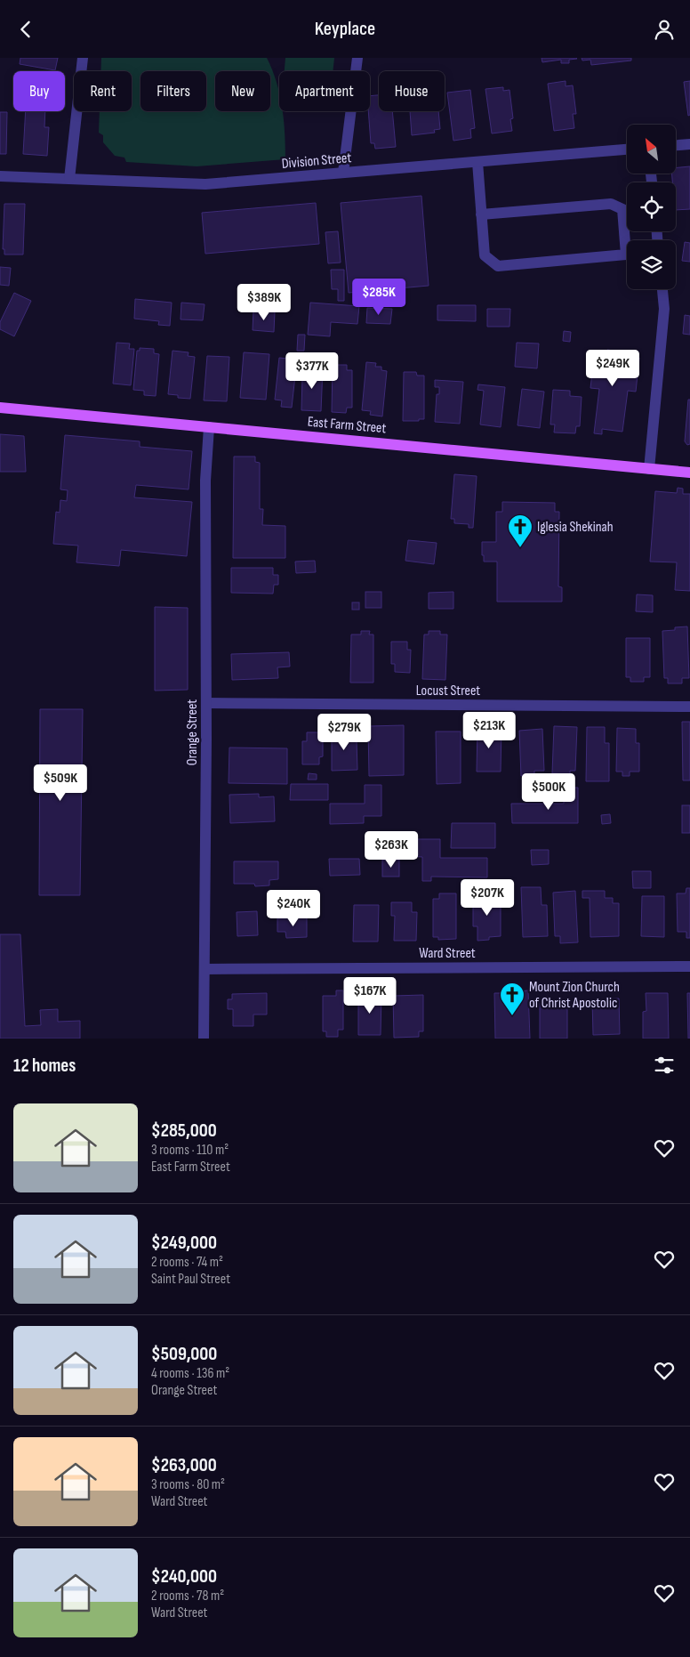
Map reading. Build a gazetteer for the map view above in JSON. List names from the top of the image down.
{
  "streets": {
    "main road": ["East Farm Street"],
    "street": [
      "Division Street",
      "Locust Street",
      "Orange Street",
      "Ward Street"
    ]
  },
  "crossings": [
    ["East Farm Street", "Orange Street"],
    ["Locust Street", "Orange Street"],
    ["Orange Street", "Ward Street"]
  ],
  "places": {
    "church": ["Iglesia Shekinah", "Mount Zion Church of Christ Apostolic"]
  },
  "north": "top left",
  "page": {
    "header": "Keyplace",
    "chip": [
      "Buy",
      "Rent",
      "Filters",
      "New",
      "Apartment",
      "House"
    ],
    "price": [
      "$285K",
      "$389K",
      "$249K",
      "$377K",
      "$213K",
      "$279K",
      "$509K",
      "$500K",
      "$263K",
      "$207K",
      "$240K",
      "$167K"
    ],
    "heading": "12 homes",
    "list": [
      {
        "name": "$285,000",
        "note": "3 rooms · 110 m² · East Farm Street"
      },
      {
        "name": "$249,000",
        "note": "2 rooms · 74 m² · Saint Paul Street"
      },
      {
        "name": "$509,000",
        "note": "4 rooms · 136 m² · Orange Street"
      },
      {
        "name": "$263,000",
        "note": "3 rooms · 80 m² · Ward Street"
      },
      {
        "name": "$240,000",
        "note": "2 rooms · 78 m² · Ward Street"
      }
    ]
  }
}
